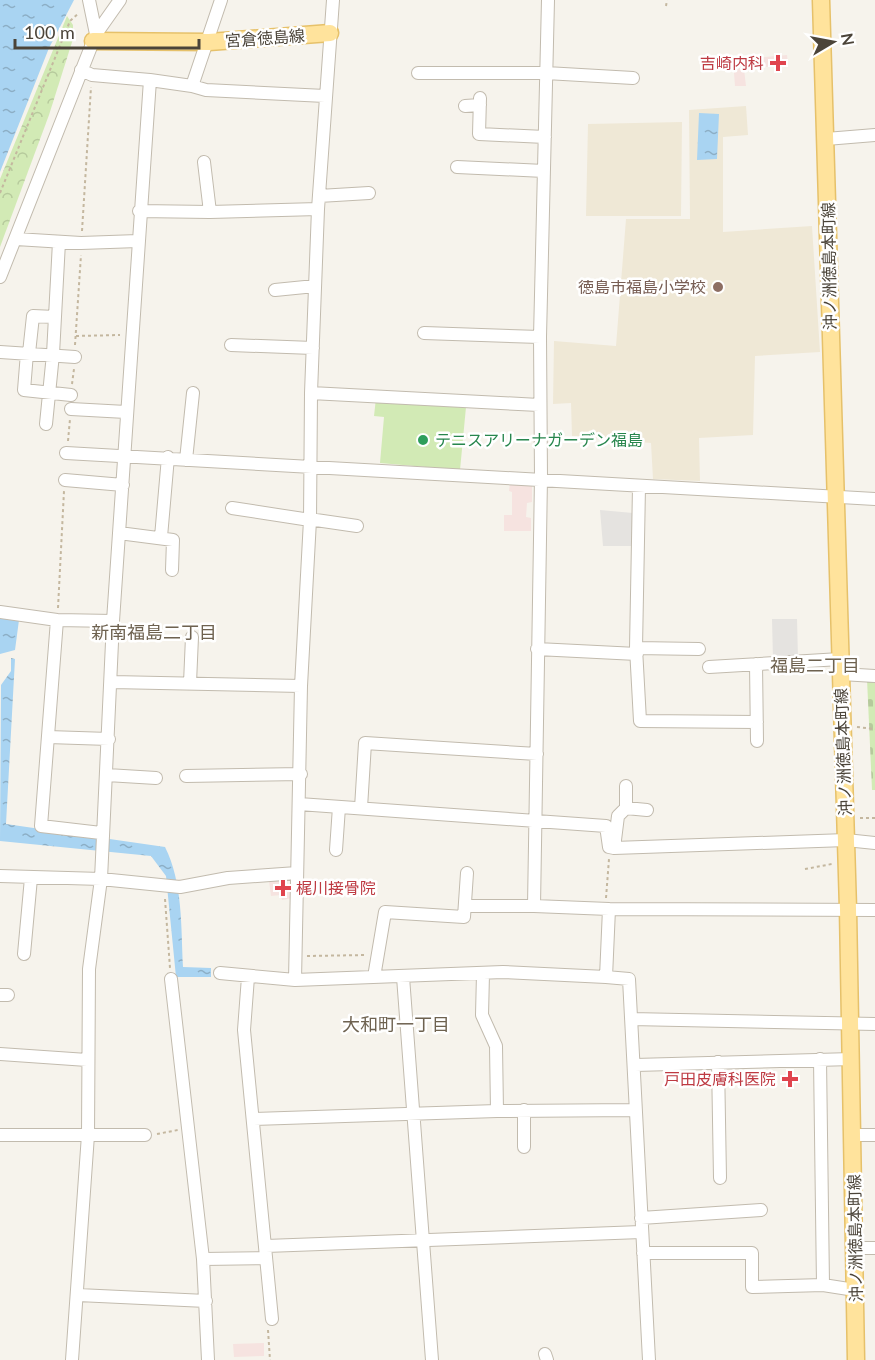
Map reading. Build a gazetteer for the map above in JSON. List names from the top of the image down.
{
  "streets": {
    "main road": ["宮倉徳島線", "沖ノ洲徳島本町線"]
  },
  "districts": ["新南福島二丁目", "福島二丁目", "大和町一丁目"],
  "places": {
    "health": ["吉崎内科", "梶川接骨院", "戸田皮膚科医院"],
    "other": ["徳島市福島小学校", "テニスアリーナガーデン福島"]
  },
  "scale_bar": "100 m",
  "north": "right"
}
